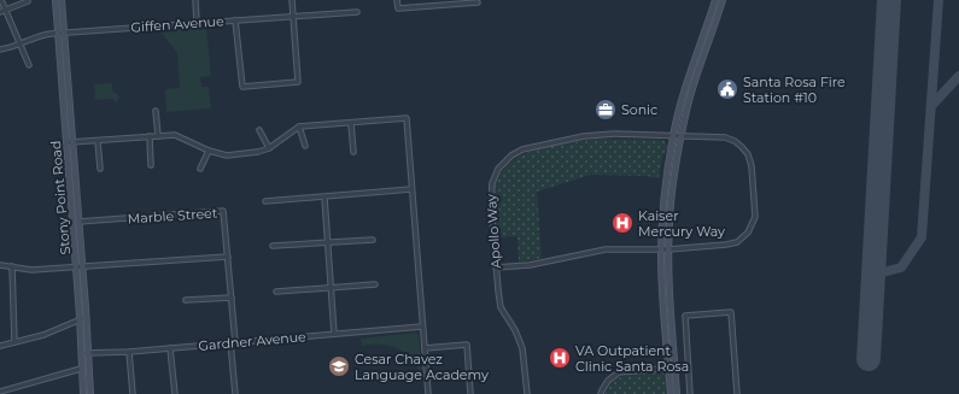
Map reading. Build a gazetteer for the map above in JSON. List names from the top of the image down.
{
  "streets": {
    "street": [
      "Giffen Avenue",
      "Stony Point Road",
      "Marble Street",
      "Apollo Way",
      "Gardner Avenue"
    ]
  },
  "crossings": [
    ["Giffen Avenue", "Stony Point Road"],
    ["Stony Point Road", "Marble Street"],
    ["Stony Point Road", "Gardner Avenue"],
    ["Marble Street", "Gardner Avenue"]
  ],
  "places": {
    "public building": ["Santa Rosa Fire Station #10"],
    "office": ["Sonic"],
    "hospital": ["Kaiser Mercury Way", "VA Outpatient Clinic Santa Rosa"],
    "school or university": ["Cesar Chavez Language Academy"]
  }
}
